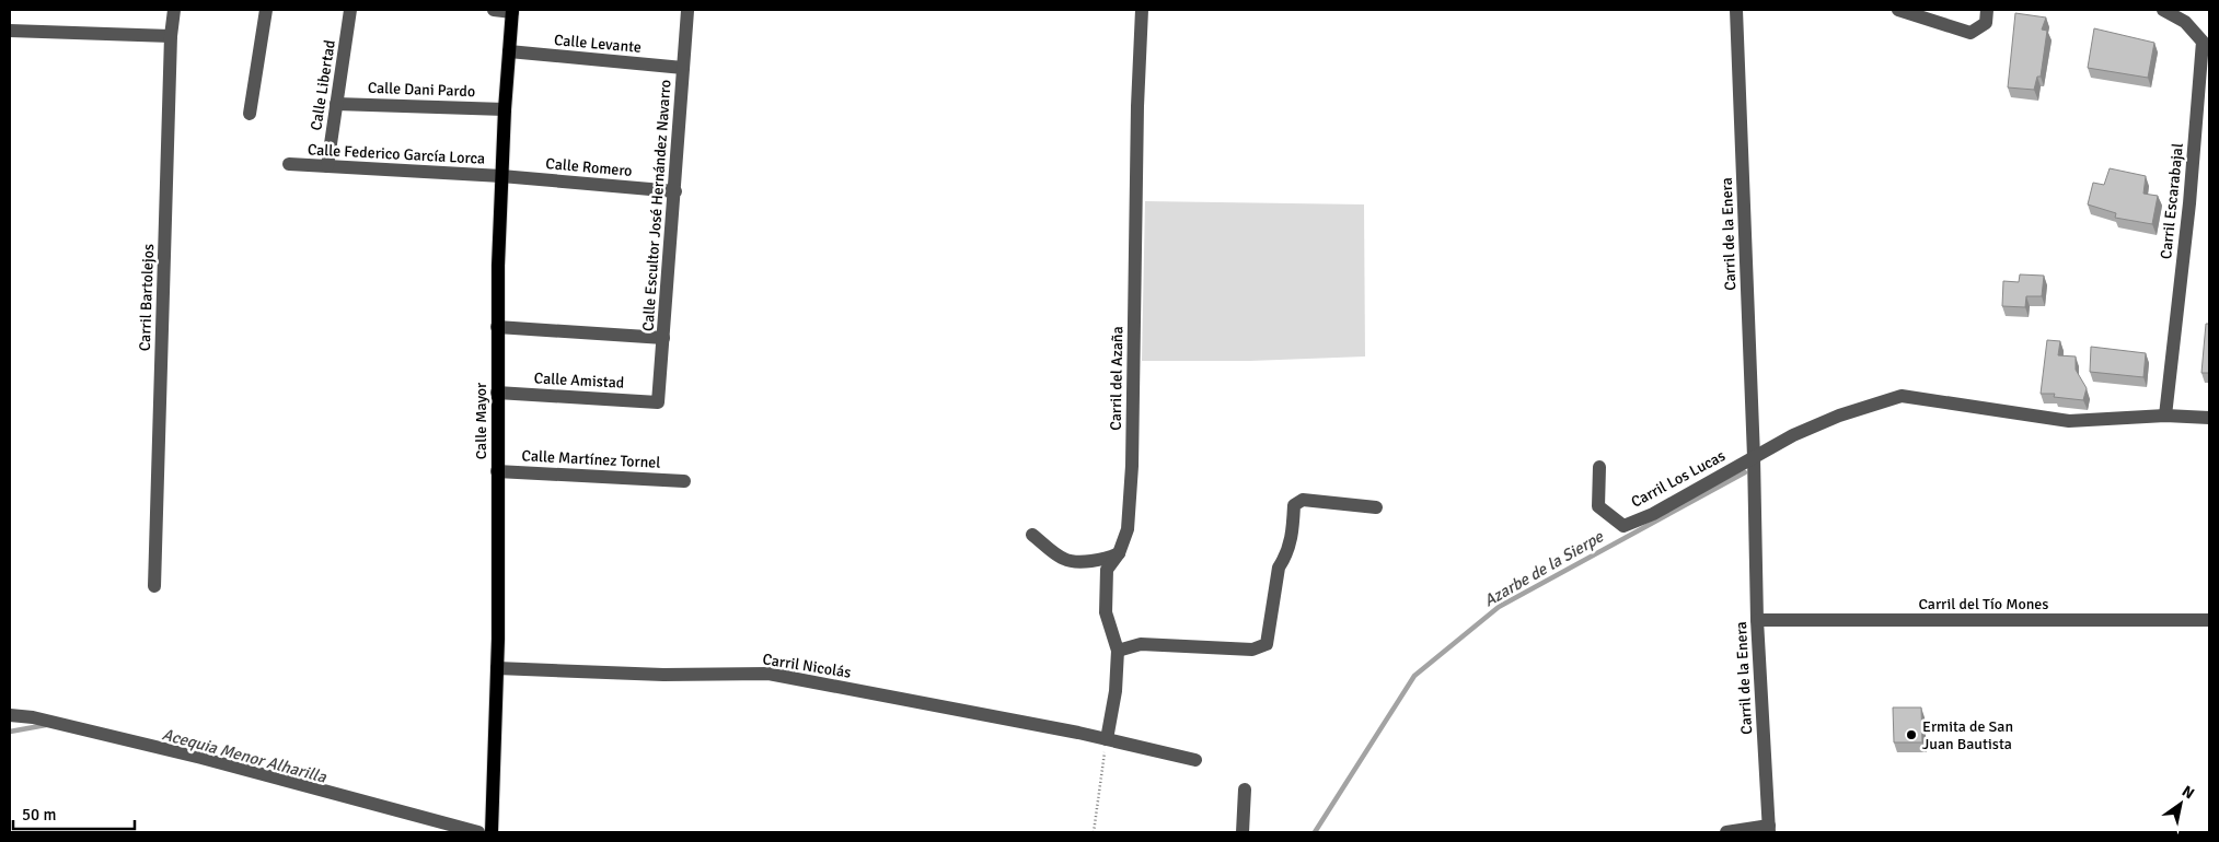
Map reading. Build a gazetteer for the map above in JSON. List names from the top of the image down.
{
  "streets": {
    "main road": ["Calle Mayor"],
    "street": [
      "Calle Levante",
      "Calle Libertad",
      "Calle Dani Pardo",
      "Calle Federico García Lorca",
      "Calle Romero",
      "Carril Escarabajal",
      "Calle Escultor José Hernández Navarro",
      "Carril de la Enera",
      "Carril Bartolejos",
      "Carril del Azaña",
      "Calle Amistad",
      "Calle Martínez Tornel",
      "Carril Los Lucas",
      "Carril del Tío Mones",
      "Carril Nicolás"
    ]
  },
  "crossings": [
    ["Calle Levante", "Calle Escultor José Hernández Navarro"],
    ["Calle Levante", "Calle Mayor"],
    ["Calle Libertad", "Calle Dani Pardo"],
    ["Calle Libertad", "Calle Federico García Lorca"],
    ["Calle Dani Pardo", "Calle Mayor"],
    ["Calle Federico García Lorca", "Calle Romero"],
    ["Calle Federico García Lorca", "Calle Mayor"],
    ["Calle Romero", "Calle Escultor José Hernández Navarro"],
    ["Calle Romero", "Calle Mayor"],
    ["Calle Escultor José Hernández Navarro", "Calle Amistad"],
    ["Carril de la Enera", "Carril Los Lucas"],
    ["Carril de la Enera", "Carril del Tío Mones"],
    ["Carril del Azaña", "Carril Nicolás"],
    ["Calle Amistad", "Calle Mayor"],
    ["Calle Mayor", "Calle Martínez Tornel"],
    ["Calle Mayor", "Carril Nicolás"]
  ],
  "water": ["Azarbe de la Sierpe", "Acequia Menor Alharilla"],
  "places": ["Ermita de San Juan Bautista"],
  "scale_bar": "50 m",
  "north": "top right"
}
